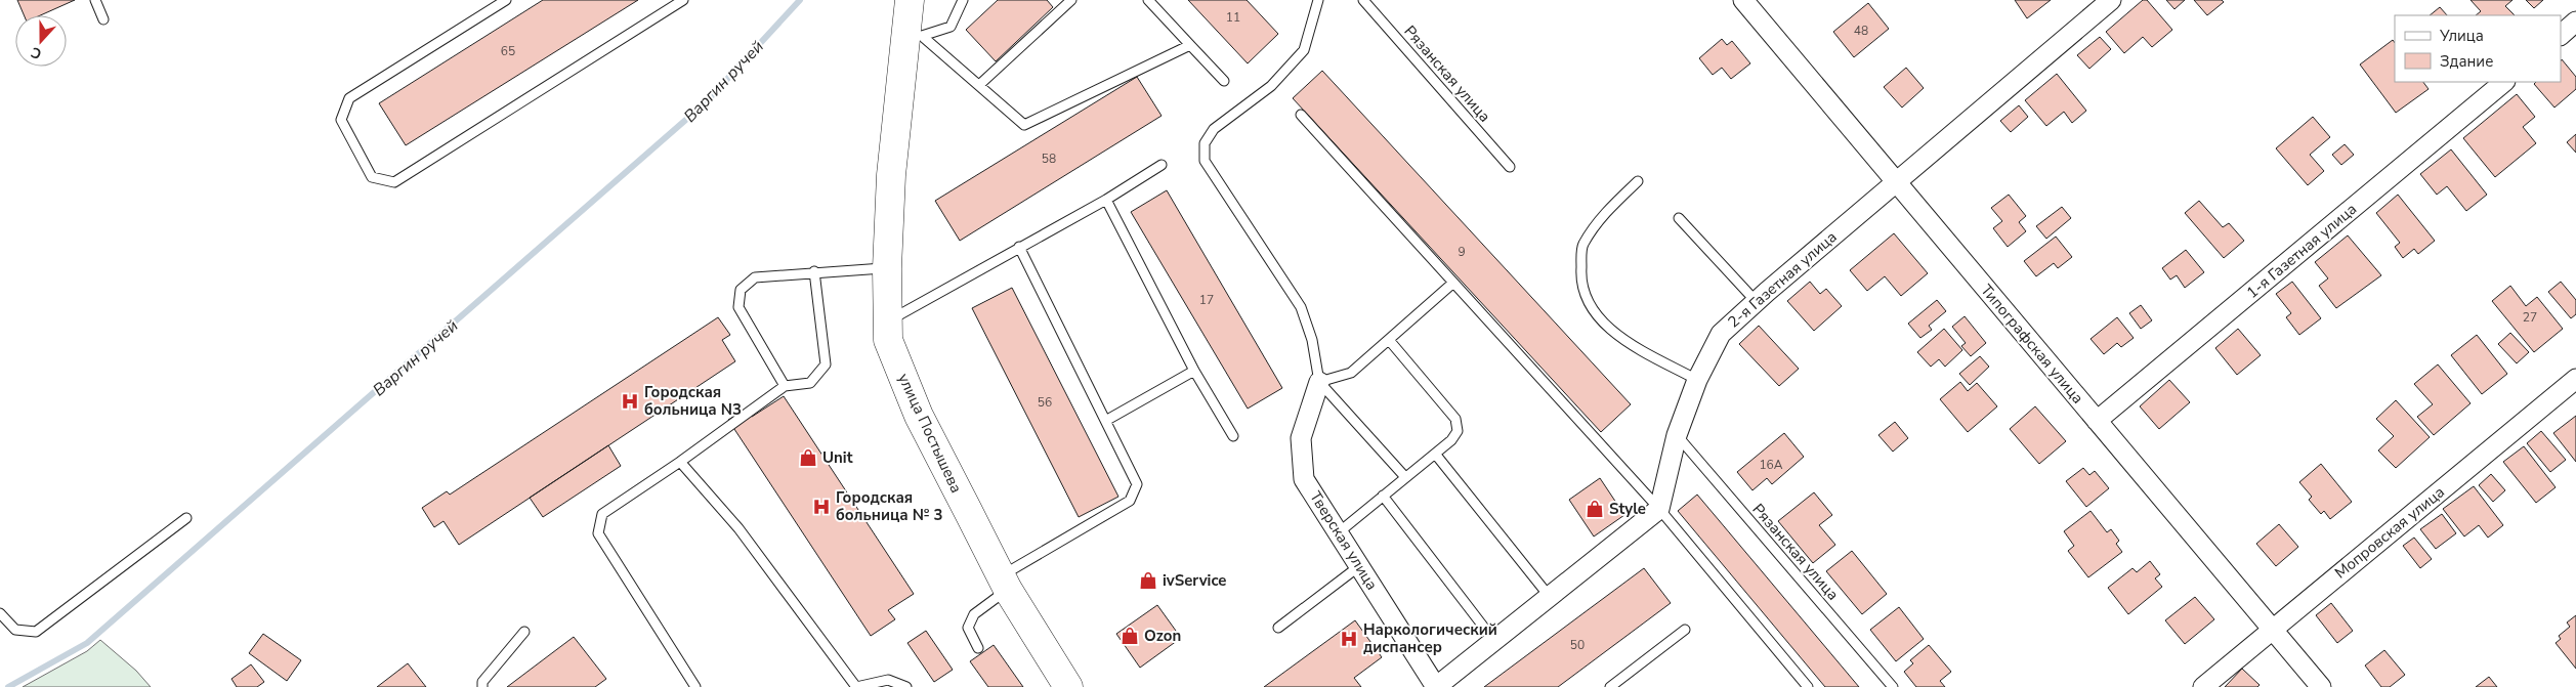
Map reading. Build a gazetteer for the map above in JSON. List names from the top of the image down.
{
  "streets": {
    "main road": ["улица Постышева"],
    "street": [
      "1-я Газетная улица",
      "2-я Газетная улица",
      "Типографская улица",
      "Мопровская улица",
      "Тверская улица"
    ],
    "lane": ["Рязанская улица"]
  },
  "crossings": [
    ["Рязанская улица", "2-я Газетная улица"],
    ["1-я Газетная улица", "Типографская улица"],
    ["2-я Газетная улица", "Типографская улица"],
    ["Типографская улица", "Мопровская улица"]
  ],
  "water": ["Варгин ручей"],
  "places": {
    "hospital": ["Городская больница N3", "Городская больница № 3", "Наркологический диспансер"],
    "shop": [
      "Unit",
      "Style",
      "ivService",
      "Ozon"
    ]
  },
  "house_numbers": [
    "11",
    "48",
    "65",
    "58",
    "9",
    "17",
    "27",
    "56",
    "16А",
    "50"
  ],
  "legend": ["Улица", "Здание"],
  "north": "bottom"
}
